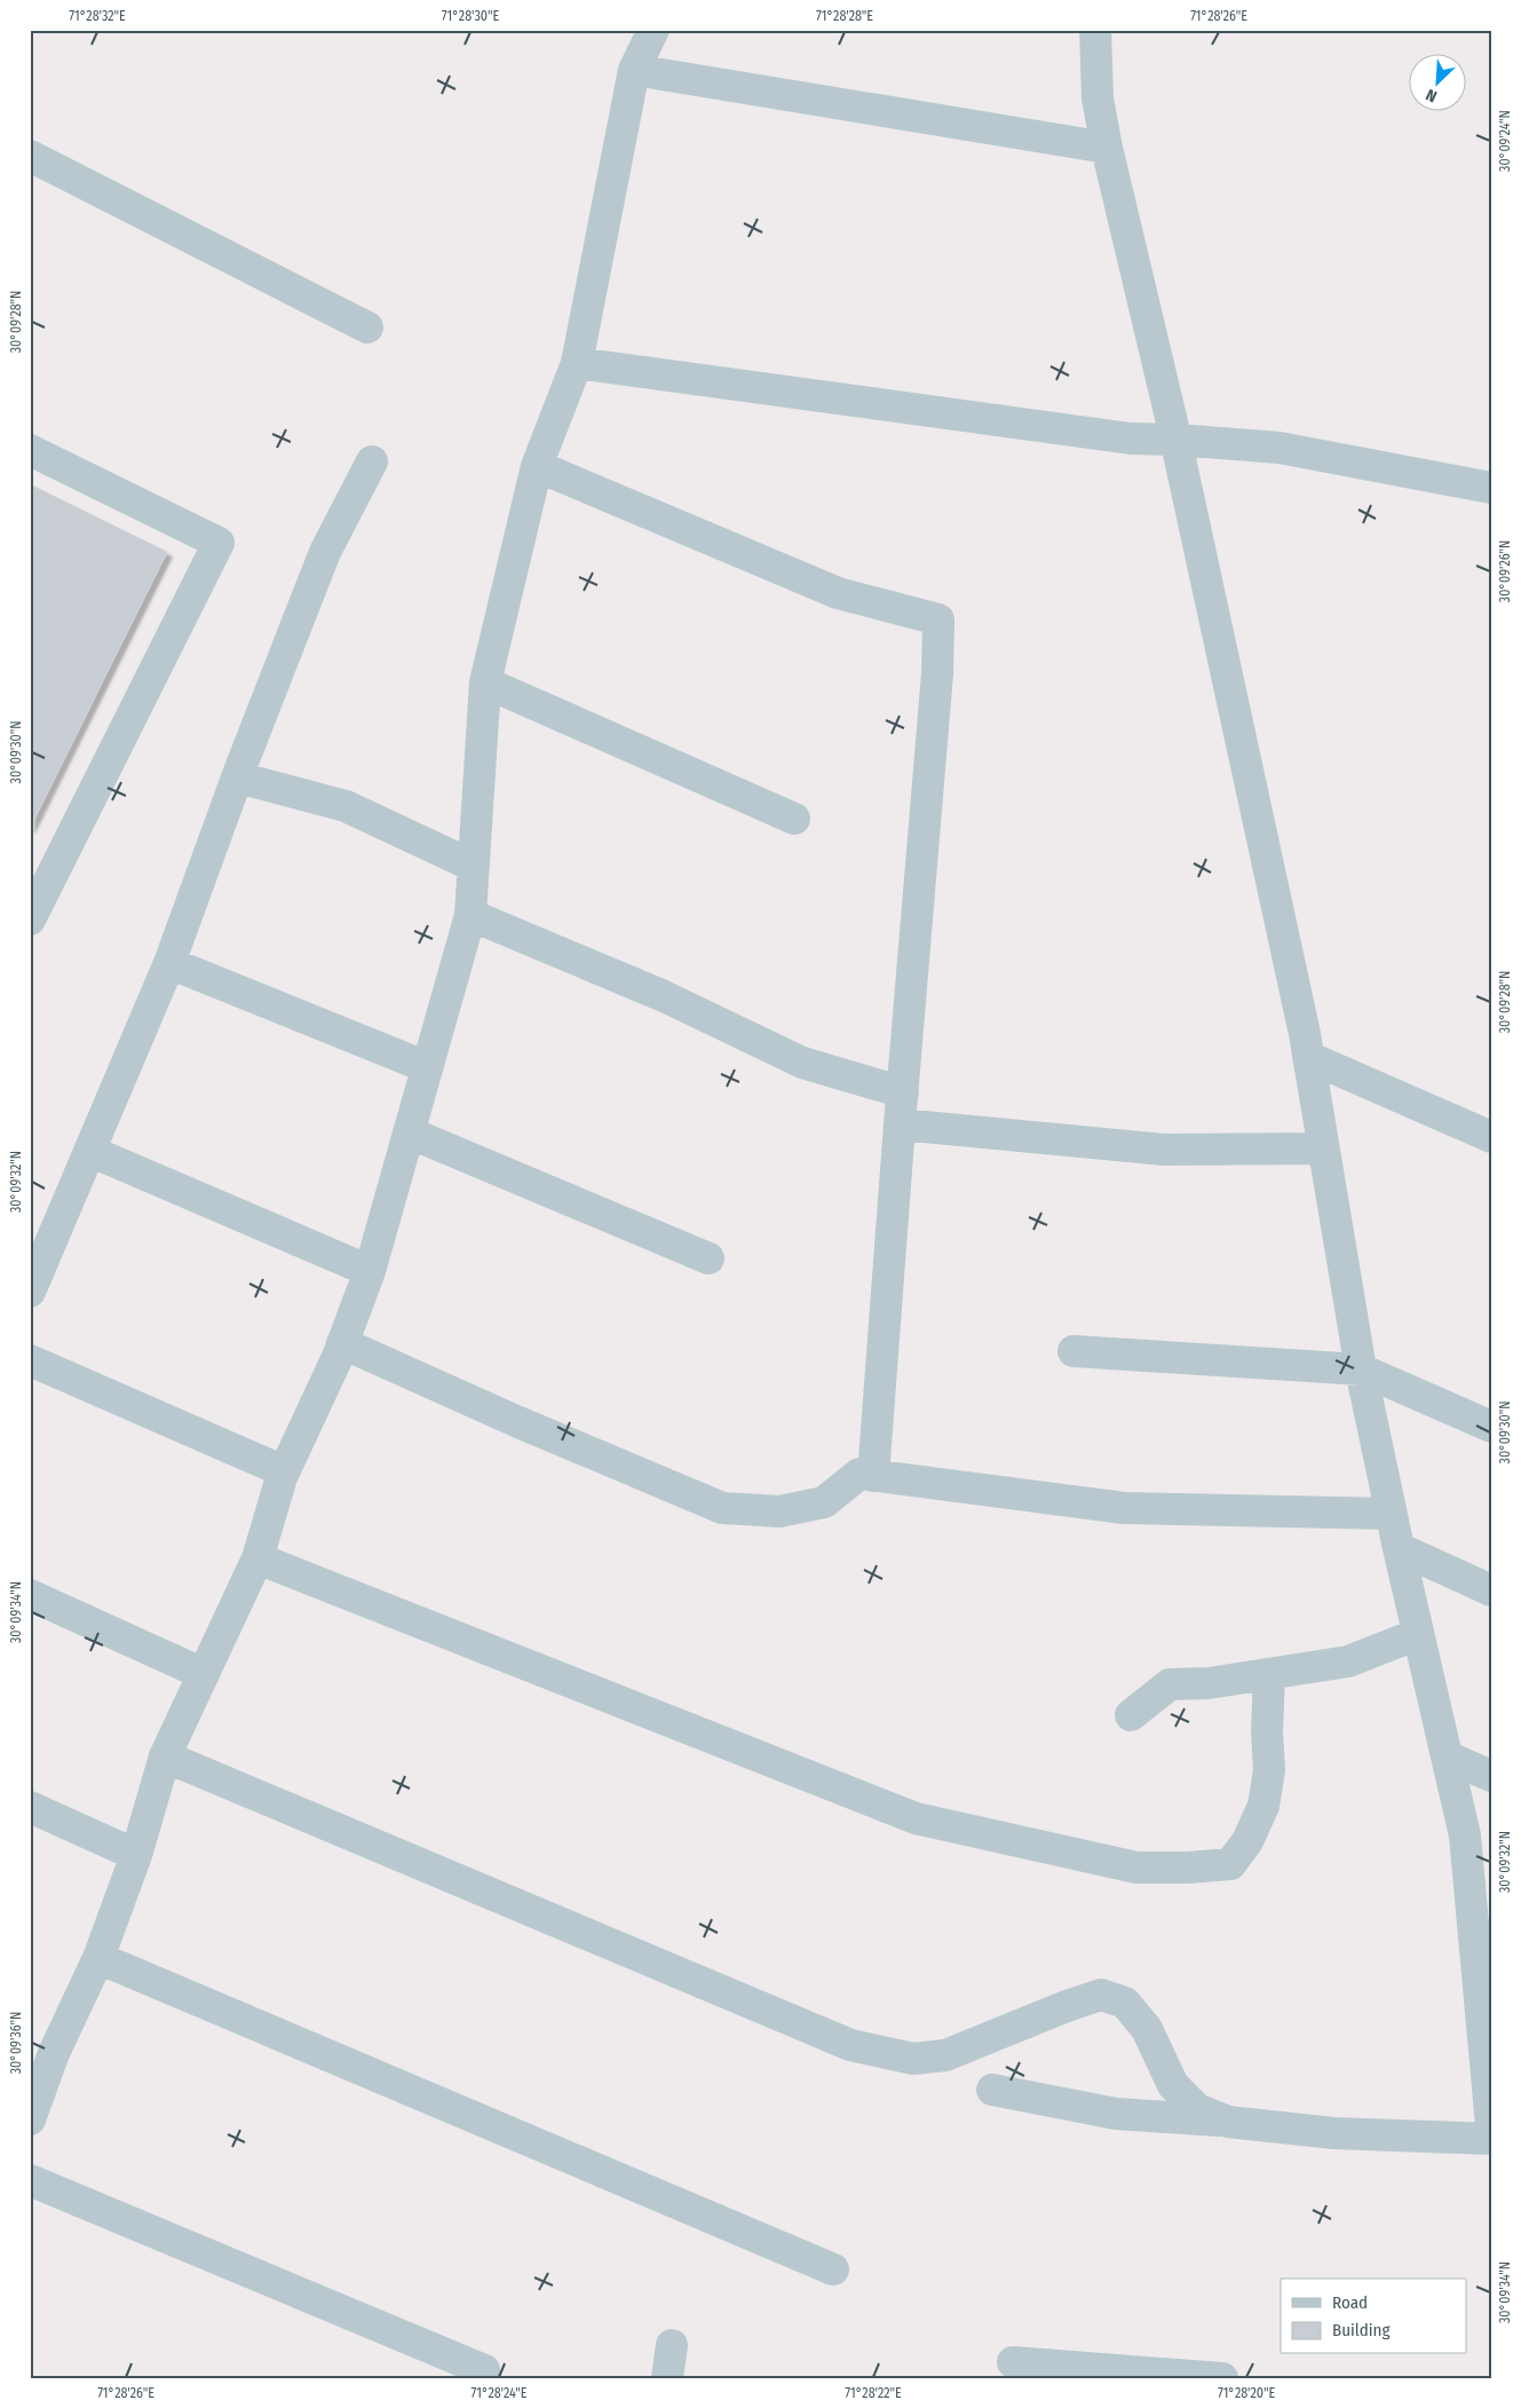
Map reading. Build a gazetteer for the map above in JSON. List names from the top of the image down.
{
  "legend": ["Road", "Building"],
  "north": "bottom left",
  "coordinates": [
    "71°28'32\"E",
    "71°28'30\"E",
    "71°28'28\"E",
    "71°28'26\"E",
    "30°09'24\"N",
    "30°09'28\"N",
    "30°09'26\"N",
    "30°09'30\"N",
    "30°09'32\"N",
    "30°09'34\"N",
    "30°09'36\"N",
    "71°28'24\"E",
    "71°28'22\"E",
    "71°28'20\"E"
  ]
}
